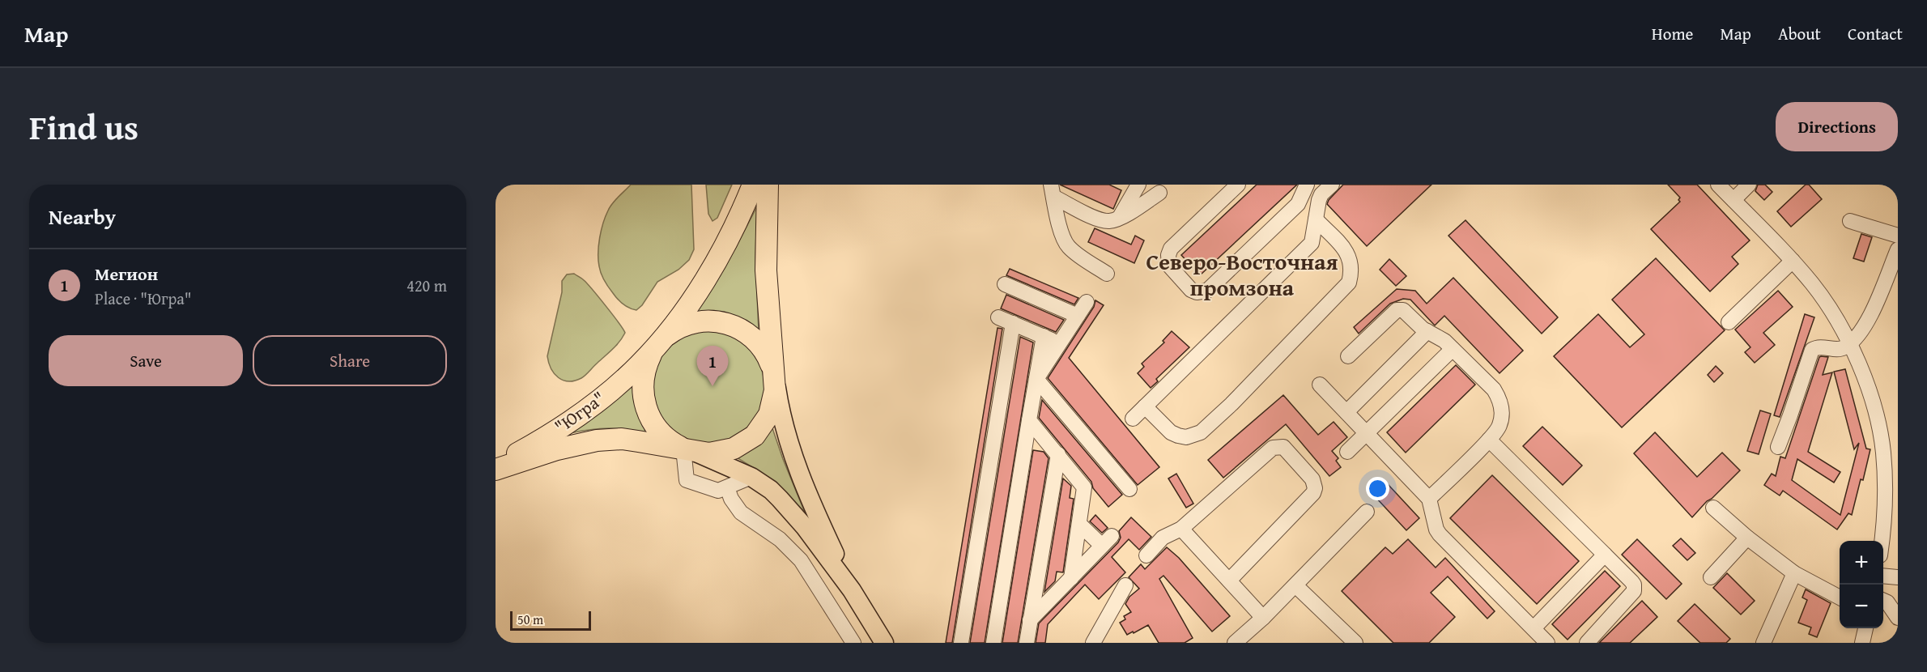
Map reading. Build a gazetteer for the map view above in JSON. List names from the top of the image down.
{
  "streets": {
    "highway": ["\"Югра\""]
  },
  "districts": ["Северо-Восточная промзона"],
  "scale_bar": "50 m",
  "page": {
    "header": "Map",
    "nav": [
      "Home",
      "Map",
      "About",
      "Contact"
    ],
    "title": "Find us",
    "buttons": [
      "Directions",
      ["Save", "Share"]
    ],
    "heading": "Nearby",
    "list": [
      {
        "mark": "1",
        "name": "Мегион",
        "note": "Place · \"Югра\"",
        "value": "420 m"
      }
    ],
    "pins": "1",
    "map_buttons": ["+", "−"],
    "scale": "50 m"
  }
}
